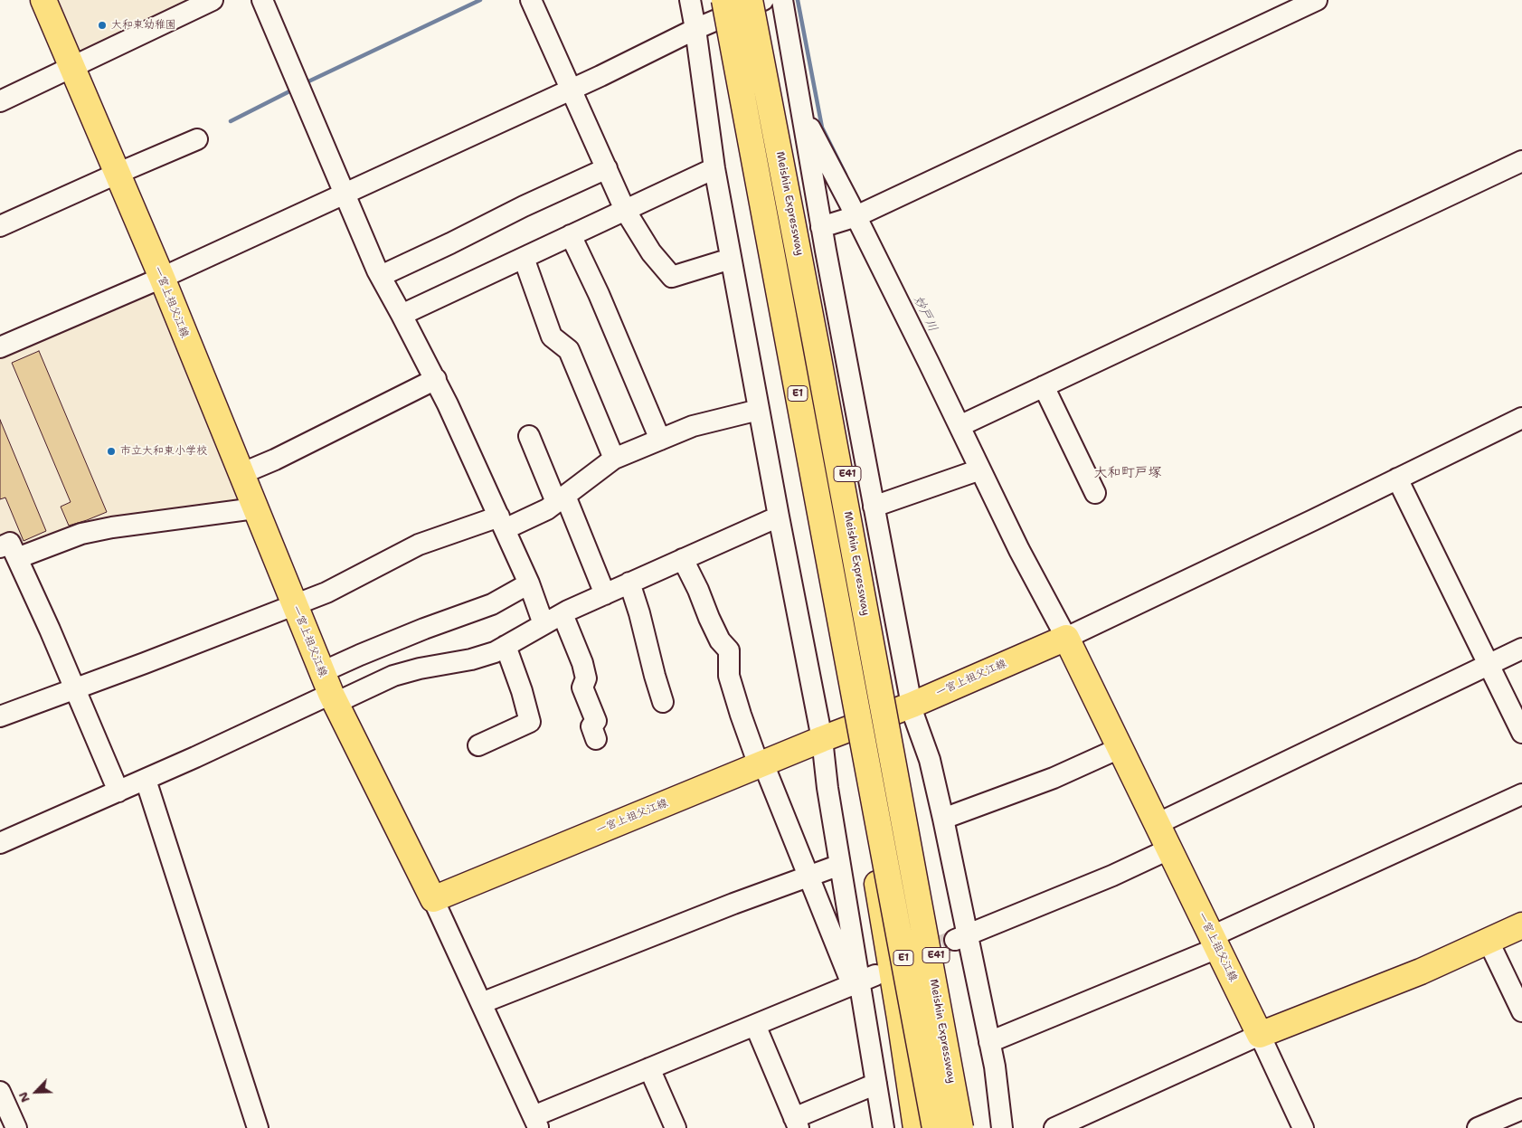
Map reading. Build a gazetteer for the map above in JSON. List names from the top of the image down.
{
  "streets": {
    "main road": [
      "Meishin Expressway",
      "一宮上祖父江線",
      "E1",
      "E41"
    ]
  },
  "crossings": [
    ["Meishin Expressway", "E41"]
  ],
  "districts": ["大和町戸塚"],
  "water": ["妙戸川"],
  "places": ["大和東幼稚園", "市立大和東小学校"],
  "north": "bottom left"
}
